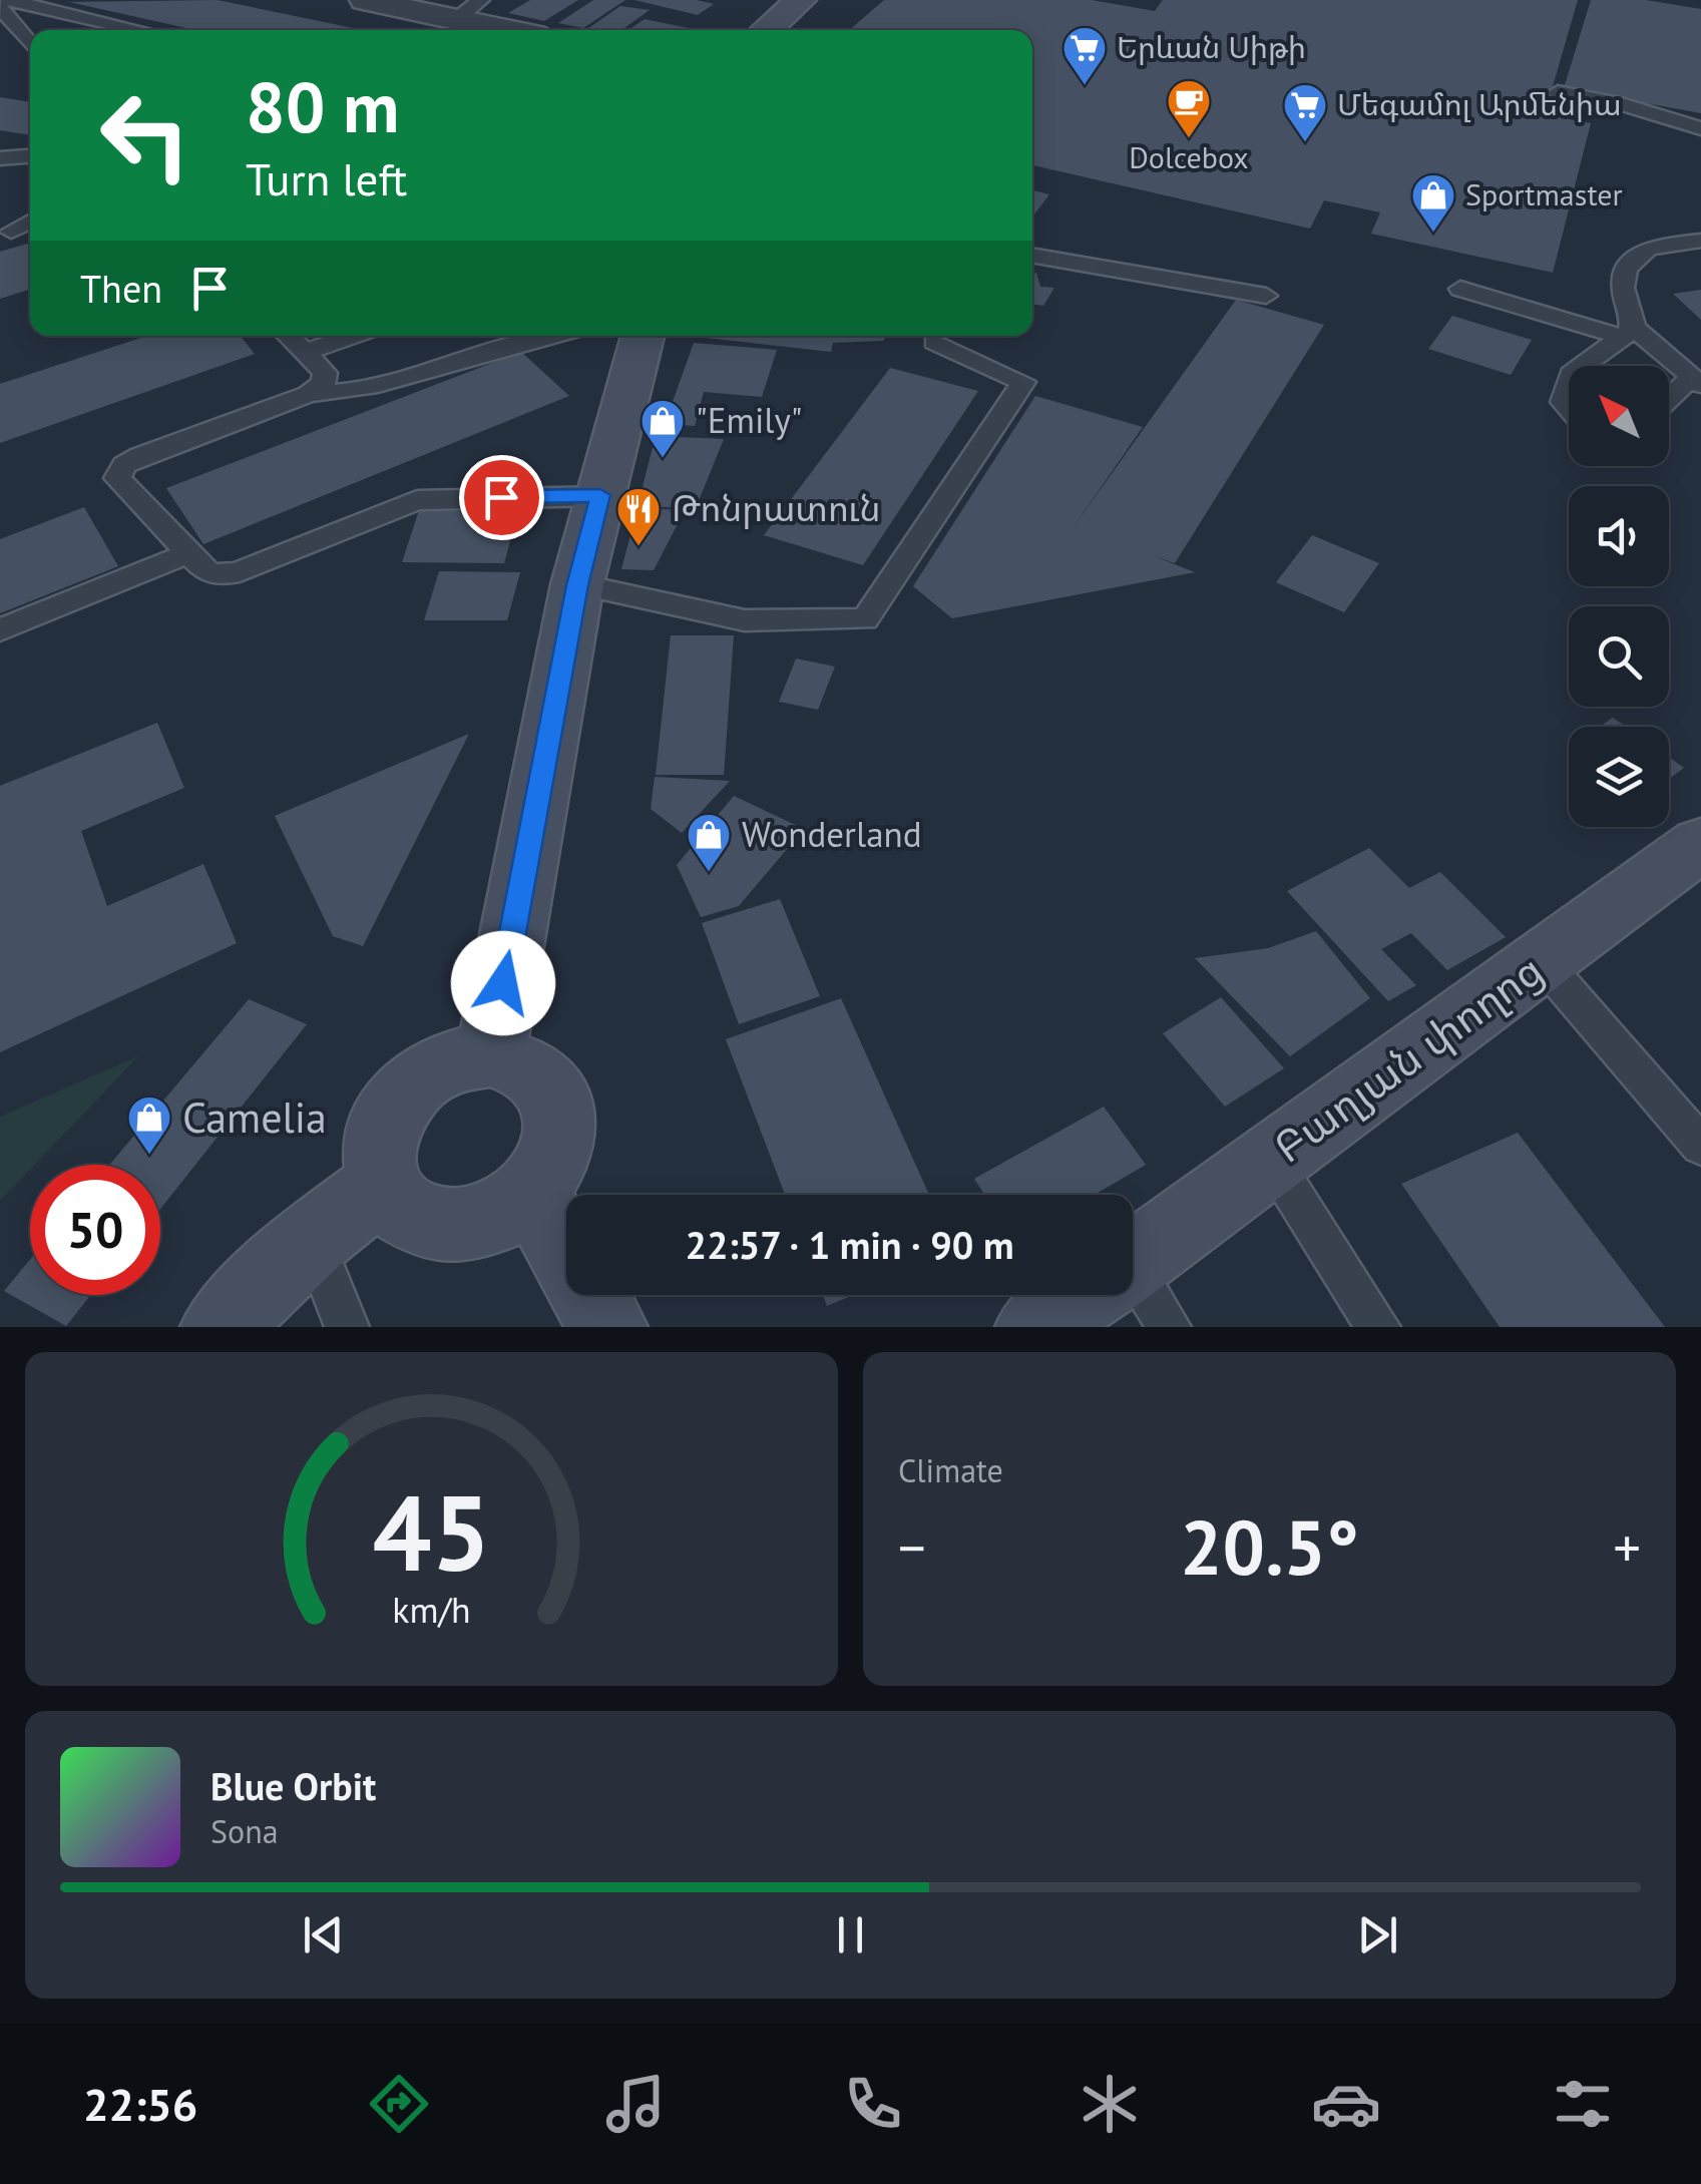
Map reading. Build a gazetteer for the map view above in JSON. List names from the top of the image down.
{
  "streets": {
    "main road": ["Բաղյան փողոց"]
  },
  "places": {
    "supermarket": ["Երևան Սիթի", "Մեգամոլ Արմենիա"],
    "cafe": ["Dolcebox"],
    "shop": [
      "Sportmaster",
      "\"Emily\"",
      "Wonderland",
      "Camelia"
    ],
    "restaurant": ["Թոնրատուն"]
  },
  "north": "top left",
  "page": {
    "turn": ["80 m", "Turn left"],
    "then": "Then",
    "limit": "50",
    "trip": "22:57 · 1 min · 90 m",
    "tile": "Climate",
    "heat": ["−", "20.5°", "+"],
    "song": ["Blue Orbit", "Sona"],
    "tabs": "22:56",
    "gauge": ["45", "km/h"]
  }
}
